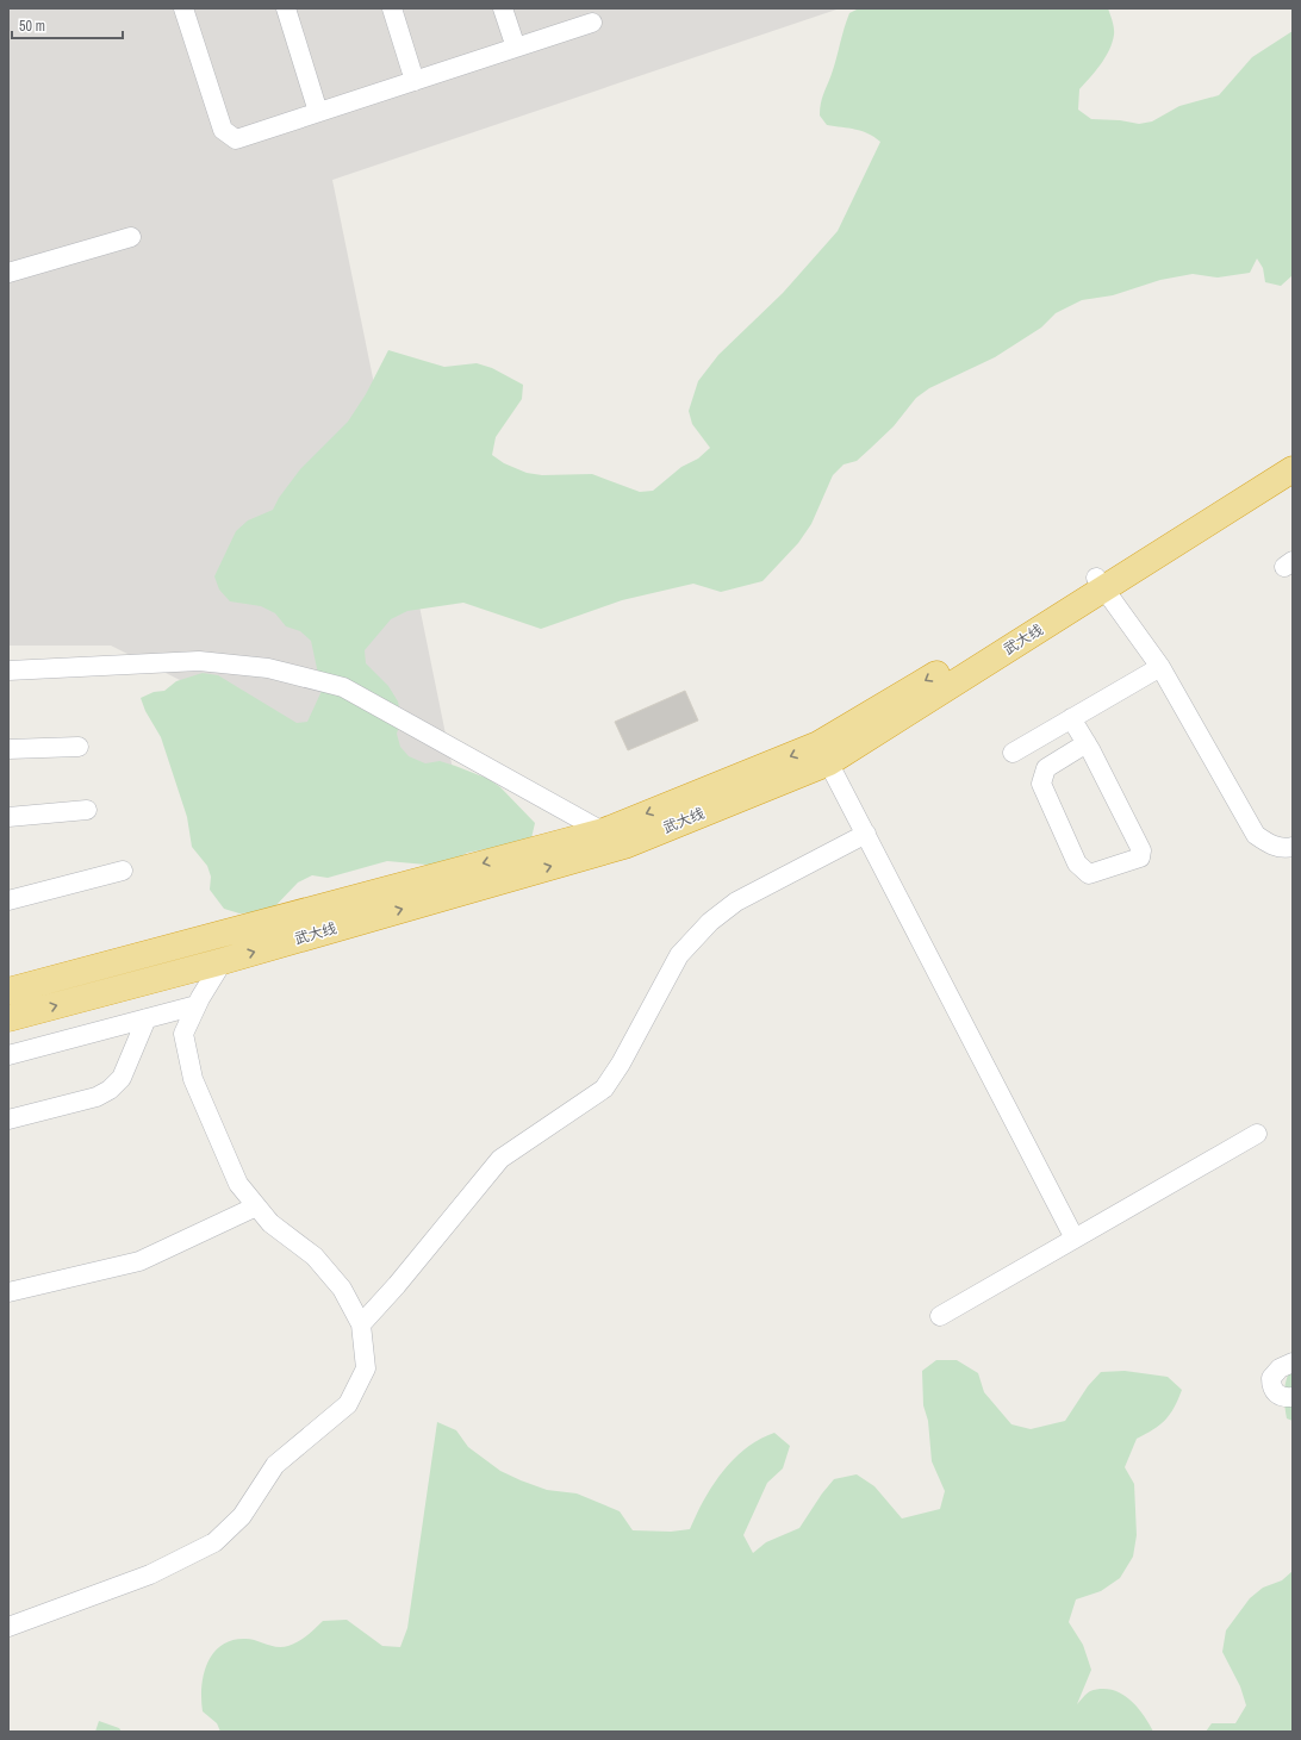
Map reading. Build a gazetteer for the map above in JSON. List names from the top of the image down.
{
  "streets": {
    "highway": ["武大线"]
  },
  "scale_bar": "50 m"
}
